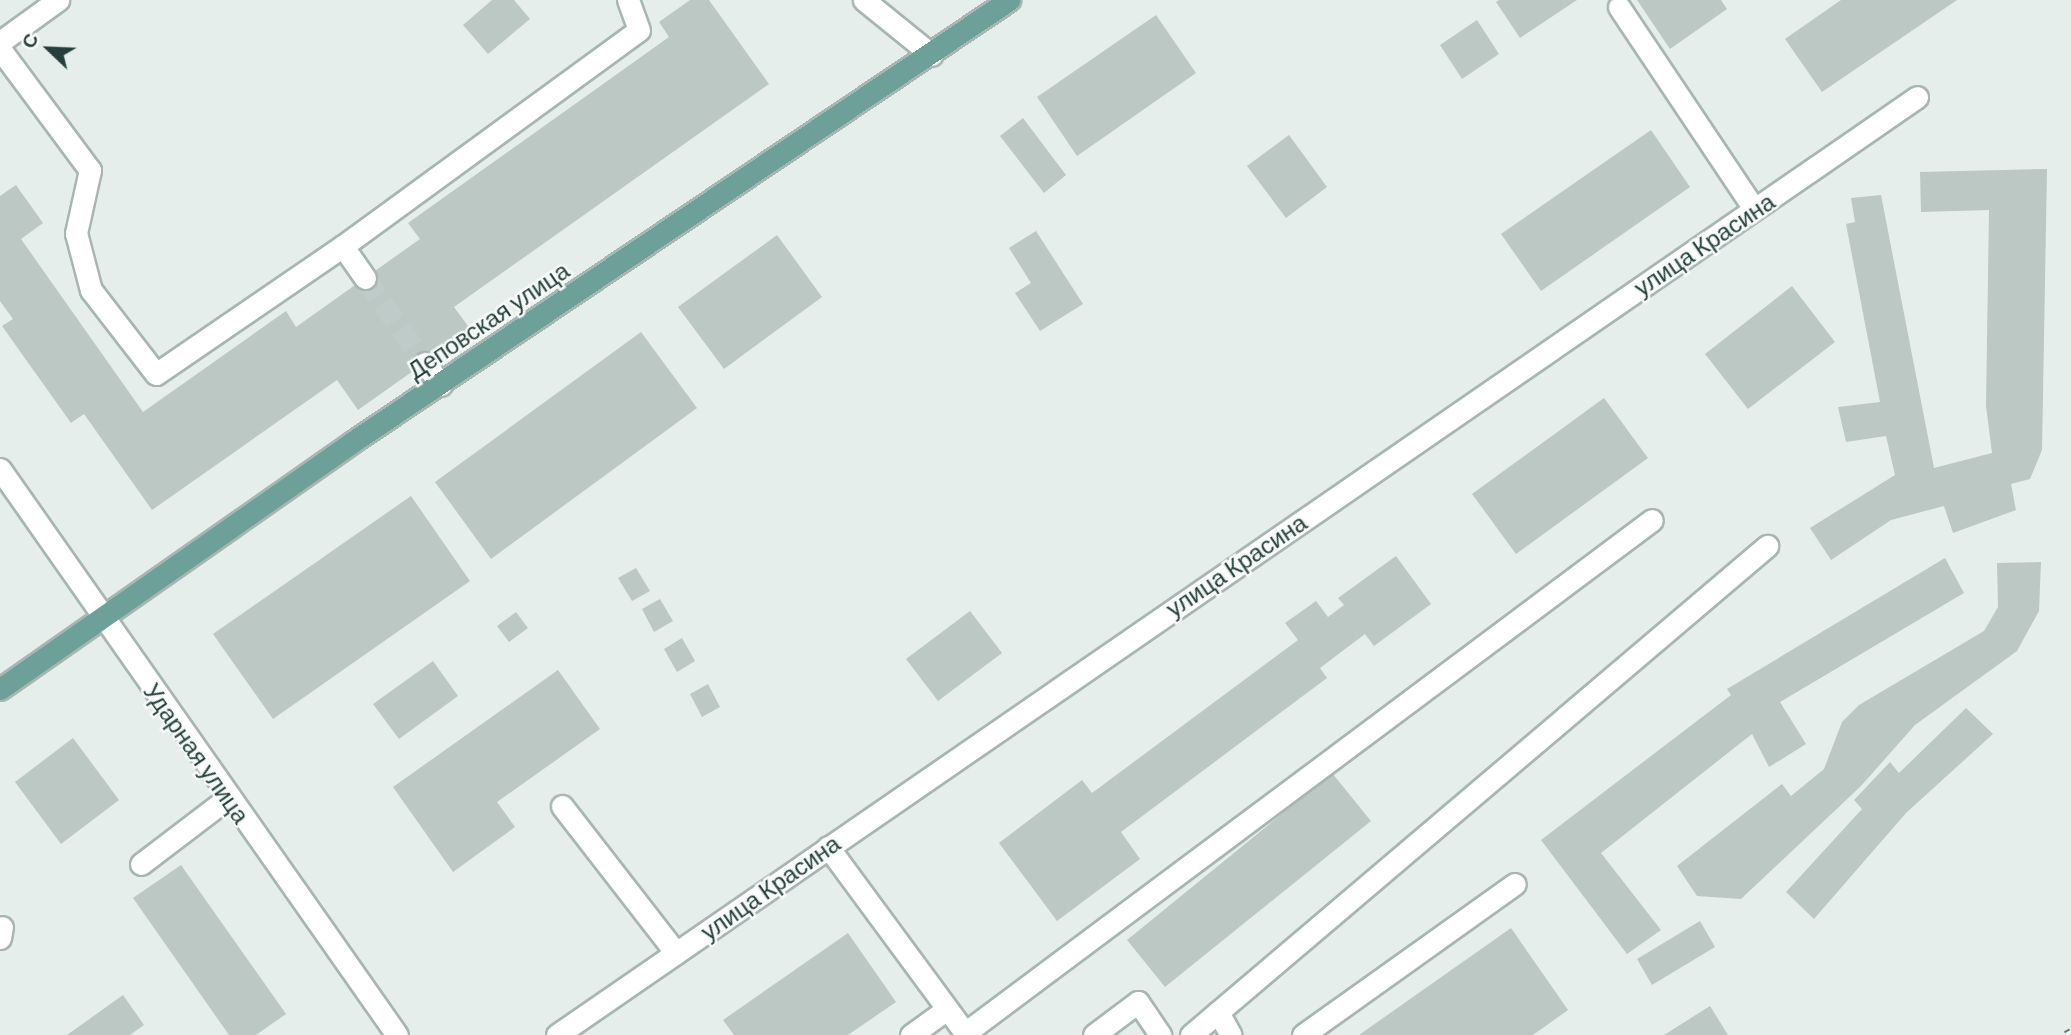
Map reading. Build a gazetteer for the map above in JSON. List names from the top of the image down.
{
  "streets": {
    "main road": ["Деповская улица"],
    "street": ["улица Красина", "Ударная улица"]
  },
  "crossings": [
    ["Деповская улица", "Ударная улица"]
  ],
  "north": "top left"
}
